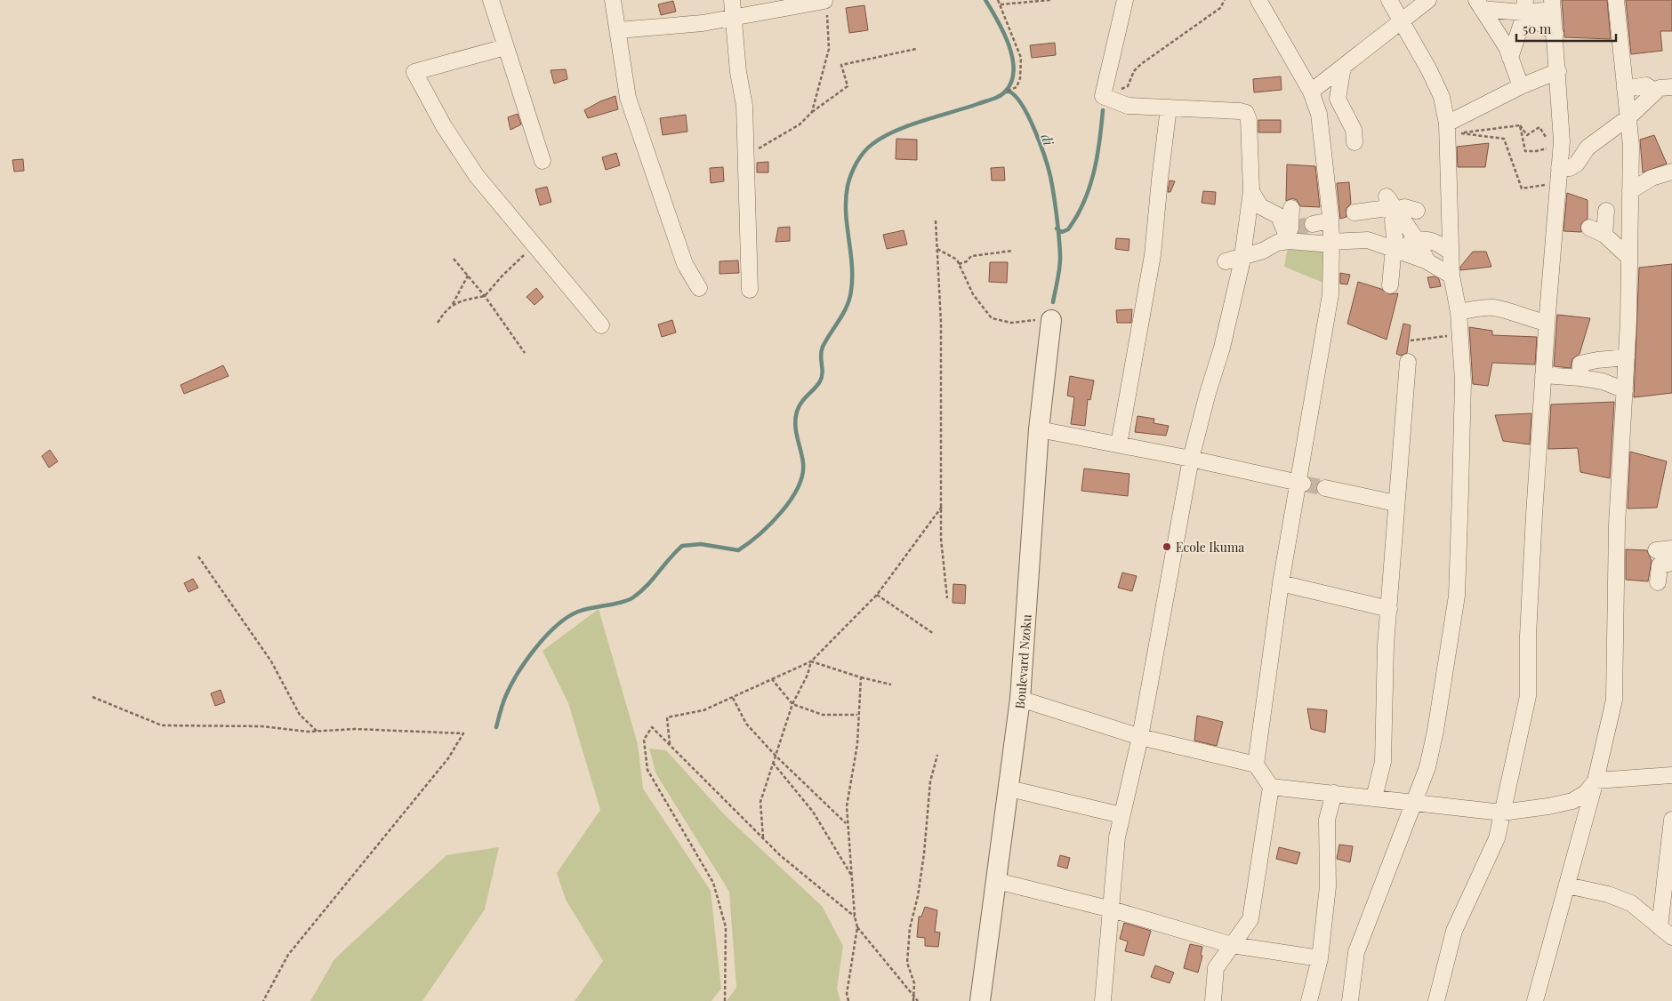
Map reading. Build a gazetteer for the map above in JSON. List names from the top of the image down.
{
  "streets": {
    "street": ["Boulevard Nzoku"]
  },
  "water": ["di"],
  "places": ["Ecole Ikuma"],
  "scale_bar": "50 m"
}
